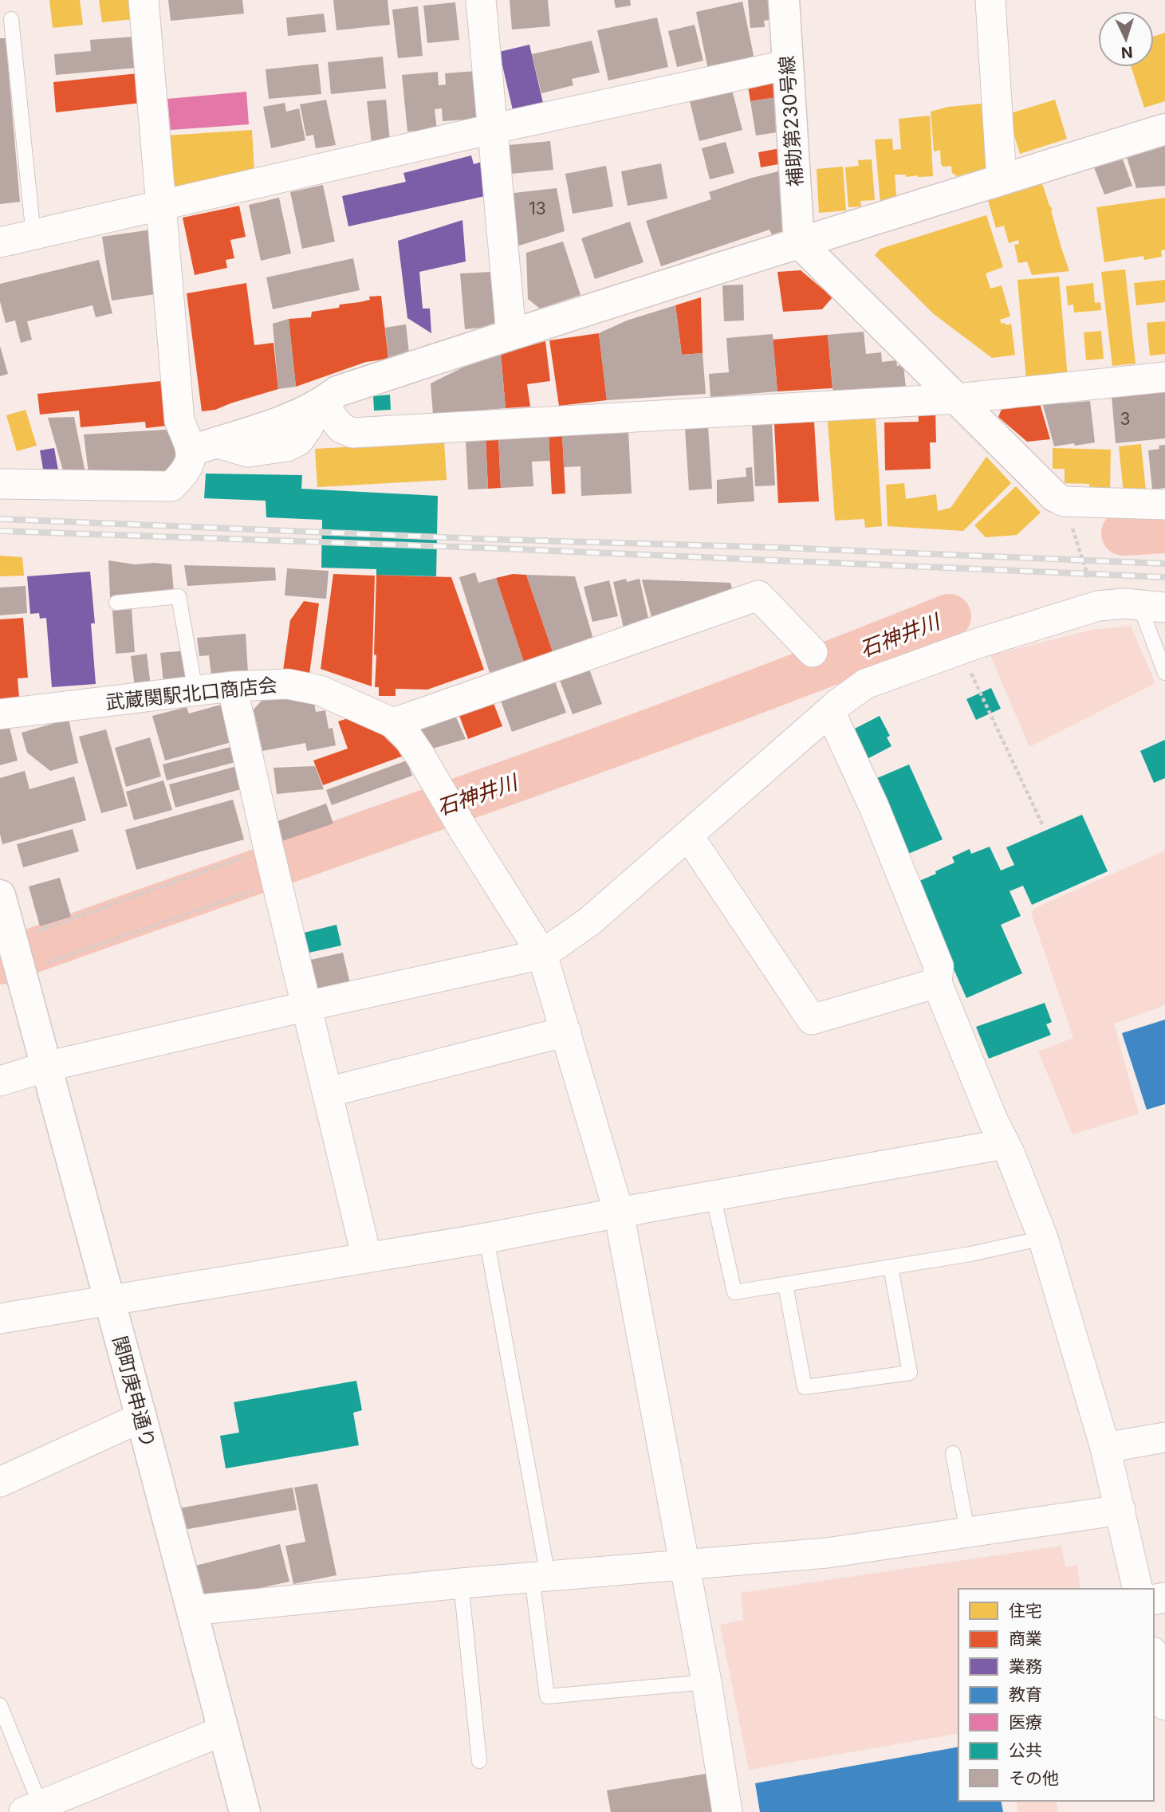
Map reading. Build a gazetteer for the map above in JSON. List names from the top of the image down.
{
  "streets": {
    "street": ["補助第230号線", "武蔵関駅北口商店会", "関町庚申通り"]
  },
  "water": ["石神井川"],
  "house_numbers": ["13", "3"],
  "legend": [
    "住宅",
    "商業",
    "業務",
    "教育",
    "医療",
    "公共",
    "その他"
  ],
  "north": "bottom"
}
